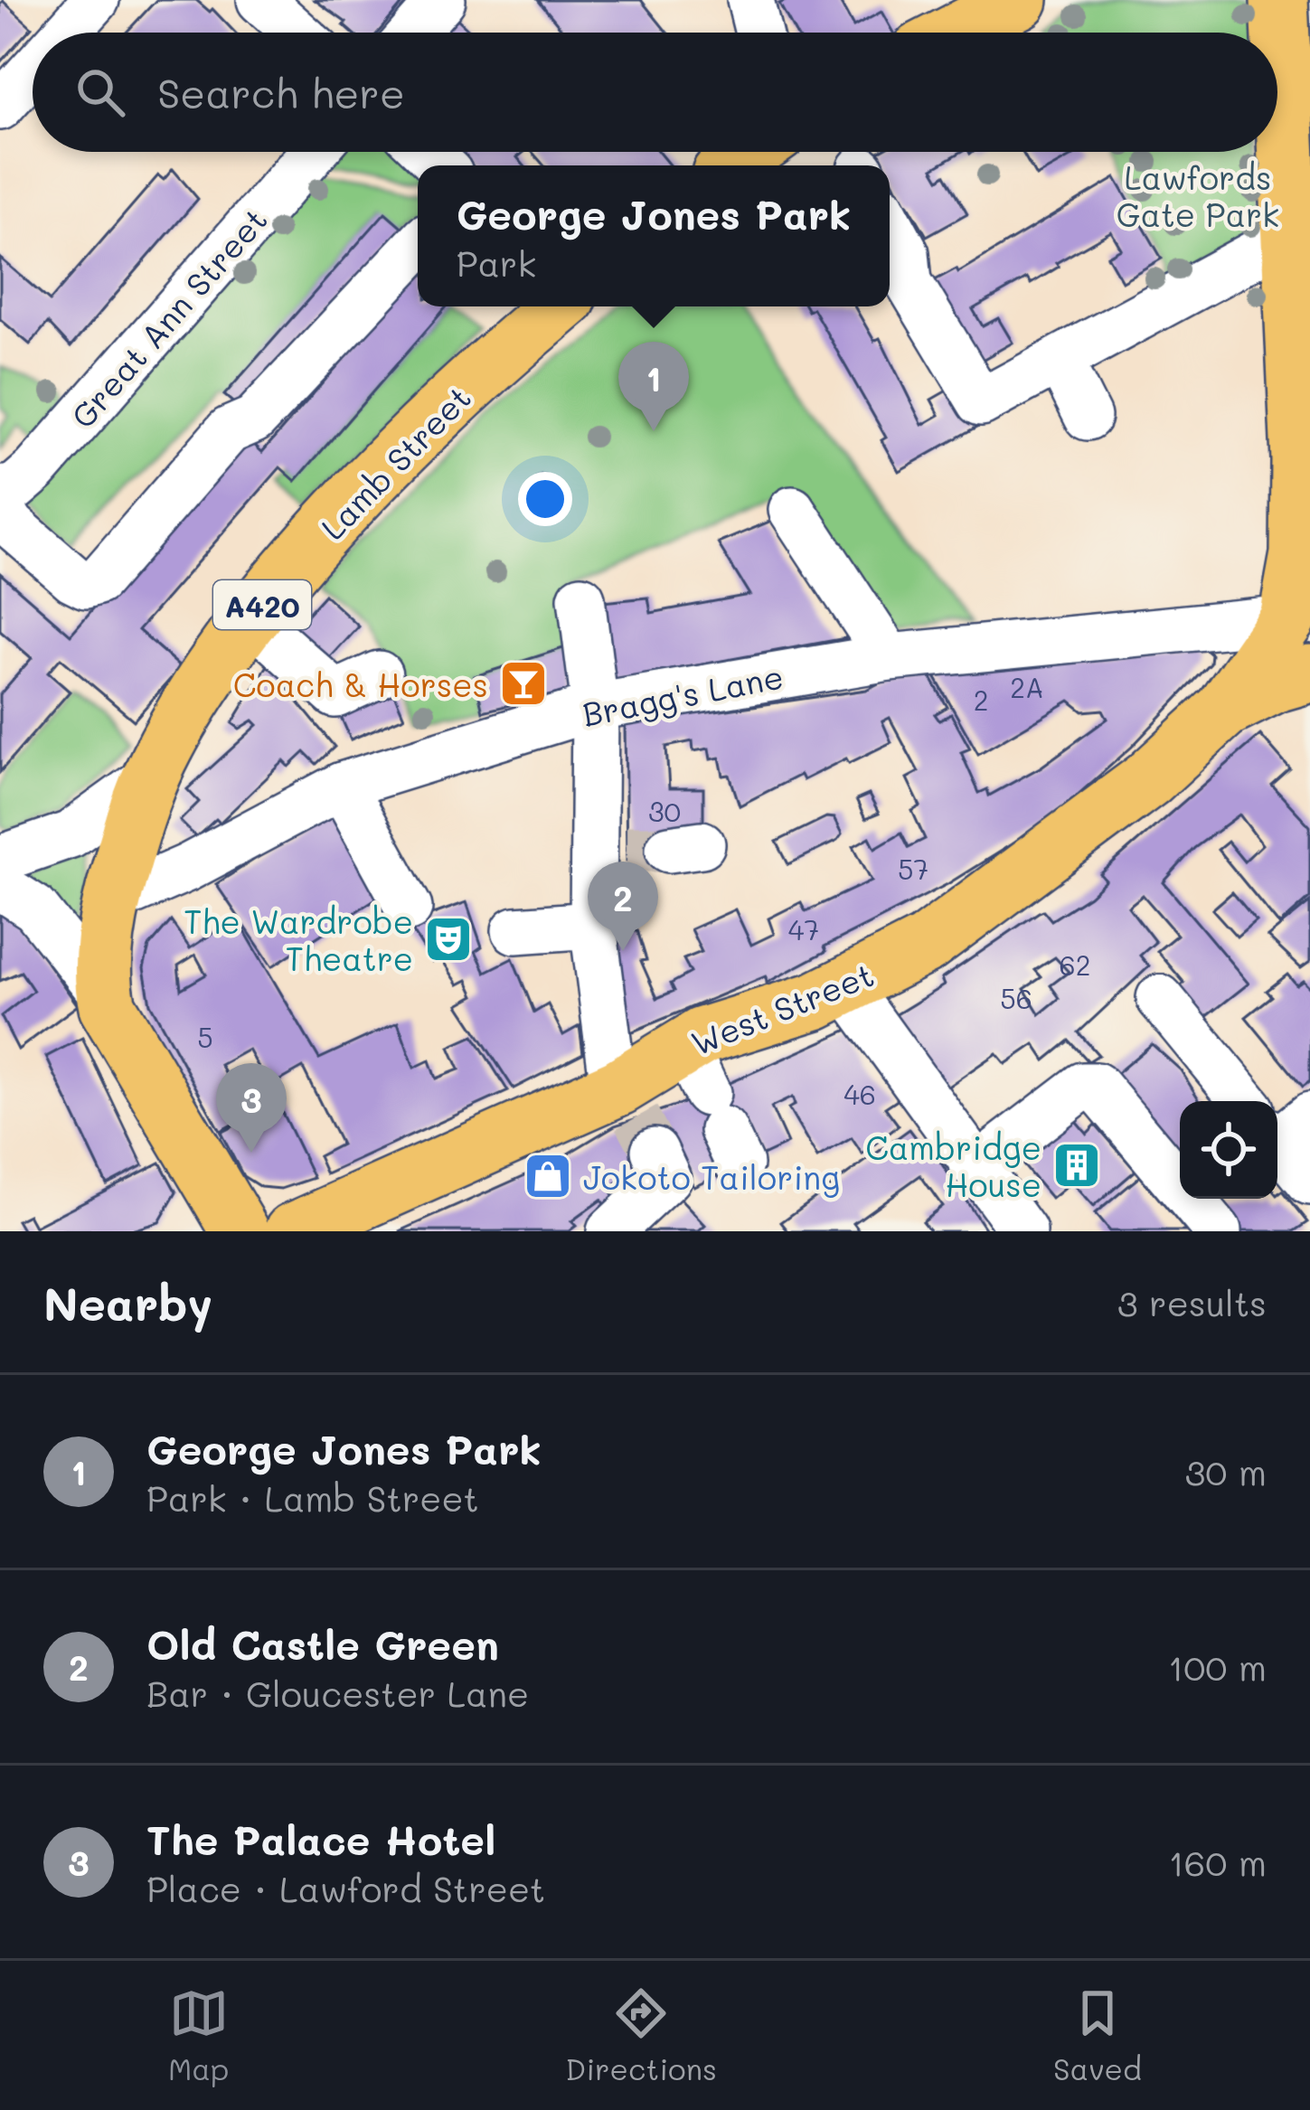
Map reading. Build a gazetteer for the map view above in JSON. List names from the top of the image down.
{
  "streets": {
    "main road": ["Lamb Street", "A420", "West Street"],
    "street": ["Great Ann Street", "Bragg's Lane"]
  },
  "crossings": [
    ["Lamb Street", "A420"],
    ["Lamb Street", "Bragg's Lane"]
  ],
  "parks": ["Lawfords Gate Park"],
  "places": {
    "bar": ["Coach & Horses"],
    "theatre": ["The Wardrobe Theatre"],
    "building": ["Cambridge House"],
    "shop": ["Jokoto Tailoring"]
  },
  "house_numbers": [
    "2A",
    "2",
    "30",
    "57",
    "47",
    "62",
    "56",
    "5",
    "46"
  ],
  "page": {
    "search": "Search here",
    "popup": ["George Jones Park", "Park"],
    "pins": ["1", "2", "3"],
    "heading": ["Nearby", "3 results"],
    "list": [
      {
        "mark": "1",
        "name": "George Jones Park",
        "note": "Park · Lamb Street",
        "value": "30 m"
      },
      {
        "mark": "2",
        "name": "Old Castle Green",
        "note": "Bar · Gloucester Lane",
        "value": "100 m"
      },
      {
        "mark": "3",
        "name": "The Palace Hotel",
        "note": "Place · Lawford Street",
        "value": "160 m"
      }
    ],
    "nav": ["Map", "Directions", "Saved"]
  }
}
